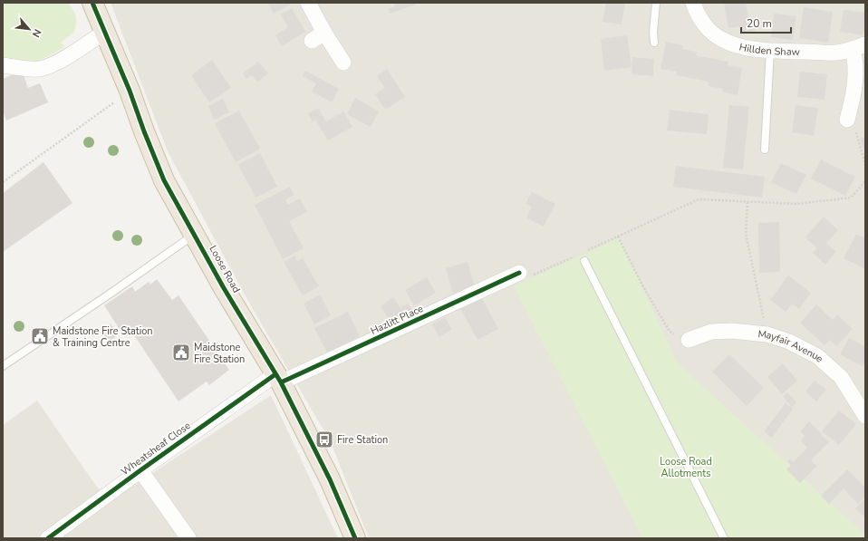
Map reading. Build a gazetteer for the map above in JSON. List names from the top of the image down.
{
  "streets": {
    "highway": ["Loose Road"],
    "street": [
      "Hillden Shaw",
      "Hazlitt Place",
      "Mayfair Avenue",
      "Wheatsheaf Close"
    ]
  },
  "crossings": [
    ["Loose Road", "Hazlitt Place"],
    ["Loose Road", "Wheatsheaf Close"],
    ["Hazlitt Place", "Wheatsheaf Close"]
  ],
  "parks": ["Loose Road Allotments"],
  "places": {
    "public building": ["Maidstone Fire Station & Training Centre", "Maidstone Fire Station"],
    "bus stop": ["Fire Station"]
  },
  "scale_bar": "20 m",
  "north": "bottom right"
}
